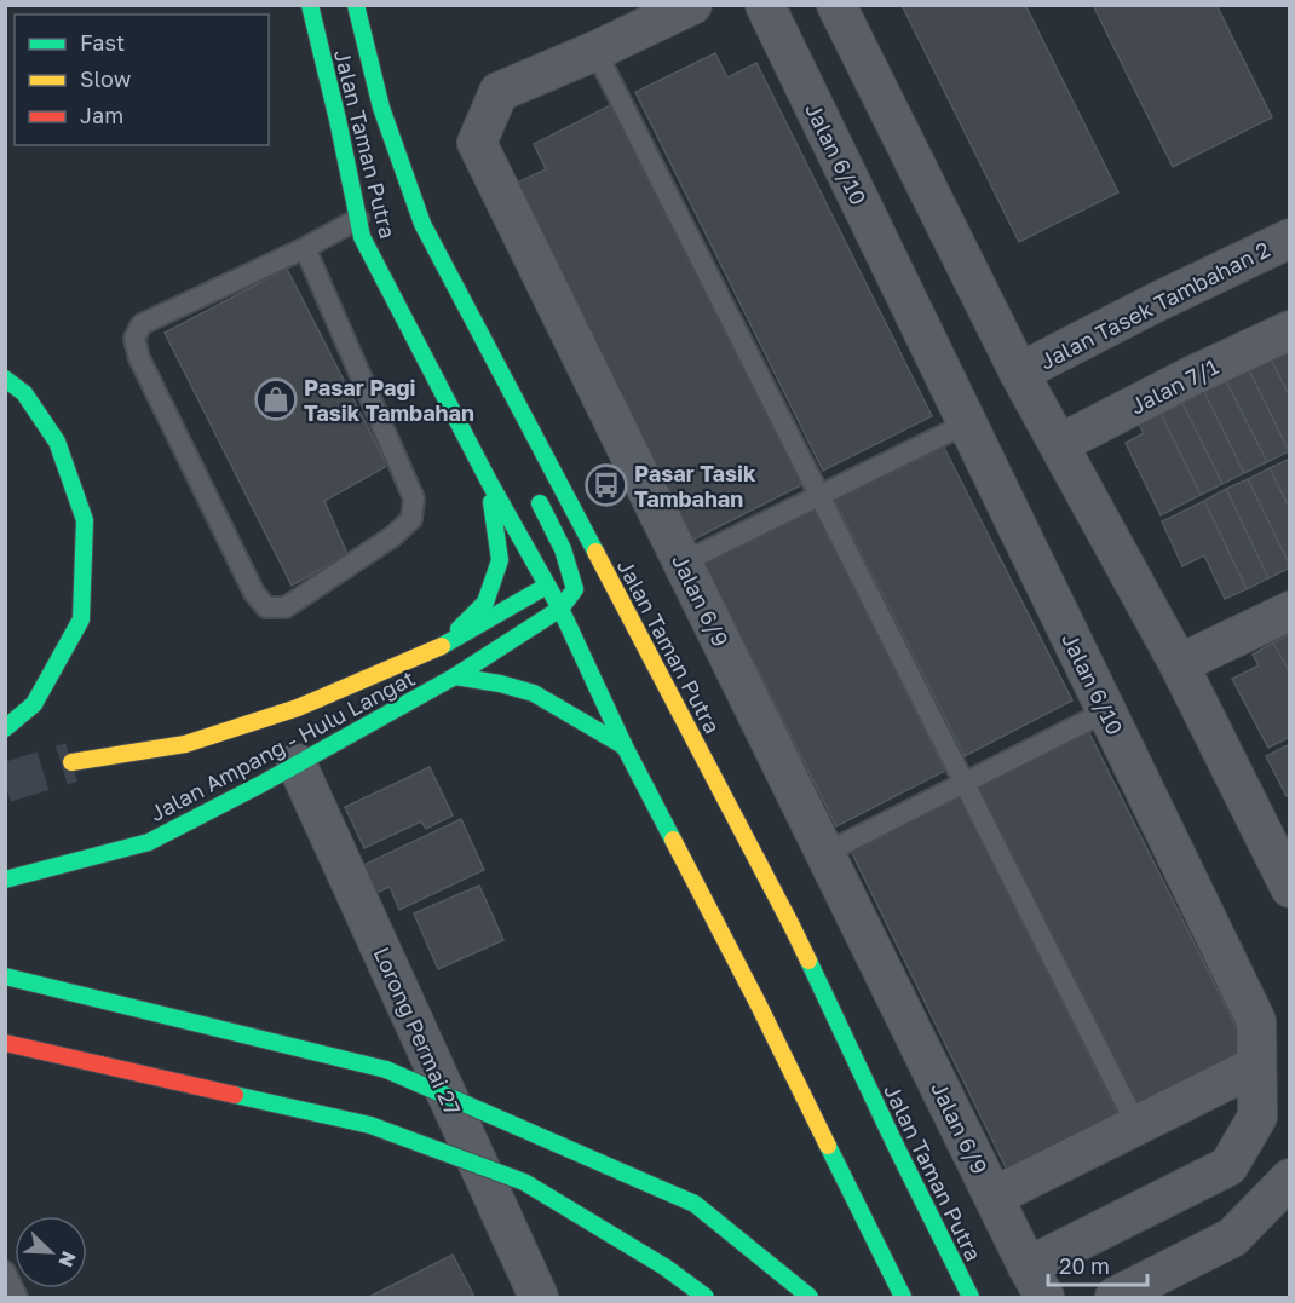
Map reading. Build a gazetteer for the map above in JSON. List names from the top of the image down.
{
  "streets": {
    "main road": ["Jalan Taman Putra", "Jalan Ampang - Hulu Langat"],
    "street": [
      "Jalan 6/10",
      "Jalan Tasek Tambahan 2",
      "Jalan 7/1",
      "Jalan 6/9",
      "Lorong Permai 27"
    ]
  },
  "crossings": [
    ["Jalan Taman Putra", "Jalan Ampang - Hulu Langat"],
    ["Jalan 6/10", "Jalan 6/9"],
    ["Jalan Ampang - Hulu Langat", "Lorong Permai 27"]
  ],
  "places": {
    "shop": ["Pasar Pagi Tasik Tambahan"],
    "bus stop": ["Pasar Tasik Tambahan"]
  },
  "legend": ["Fast", "Slow", "Jam"],
  "scale_bar": "20 m",
  "north": "bottom right"
}
